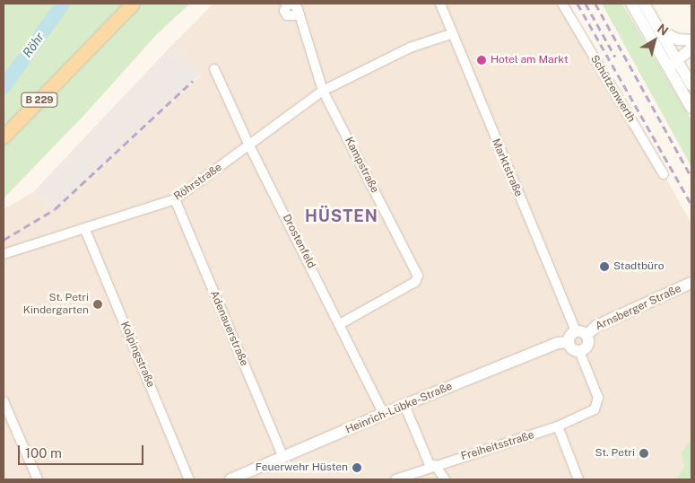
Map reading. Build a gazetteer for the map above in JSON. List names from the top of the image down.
{
  "streets": {
    "main road": ["B 229"],
    "street": [
      "Schützenwerth",
      "Kampstraße",
      "Marktstraße",
      "Röhrstraße",
      "Drostenfeld",
      "Arnsberger Straße",
      "Adenauerstraße",
      "Kolpingstraße",
      "Heinrich-Lübke-Straße",
      "Freiheitsstraße"
    ]
  },
  "crossings": [
    ["Kampstraße", "Röhrstraße"],
    ["Kampstraße", "Drostenfeld"],
    ["Marktstraße", "Röhrstraße"],
    ["Marktstraße", "Arnsberger Straße"],
    ["Marktstraße", "Heinrich-Lübke-Straße"],
    ["Marktstraße", "Freiheitsstraße"],
    ["Röhrstraße", "Drostenfeld"],
    ["Röhrstraße", "Adenauerstraße"],
    ["Röhrstraße", "Kolpingstraße"],
    ["Drostenfeld", "Heinrich-Lübke-Straße"],
    ["Arnsberger Straße", "Heinrich-Lübke-Straße"],
    ["Arnsberger Straße", "Freiheitsstraße"],
    ["Adenauerstraße", "Heinrich-Lübke-Straße"],
    ["Heinrich-Lübke-Straße", "Freiheitsstraße"]
  ],
  "districts": ["HÜSTEN"],
  "water": ["Röhr"],
  "places": [
    "Hotel am Markt",
    "Stadtbüro",
    "St. Petri Kindergarten",
    "St. Petri",
    "Feuerwehr Hüsten"
  ],
  "scale_bar": "100 m",
  "north": "top right"
}
